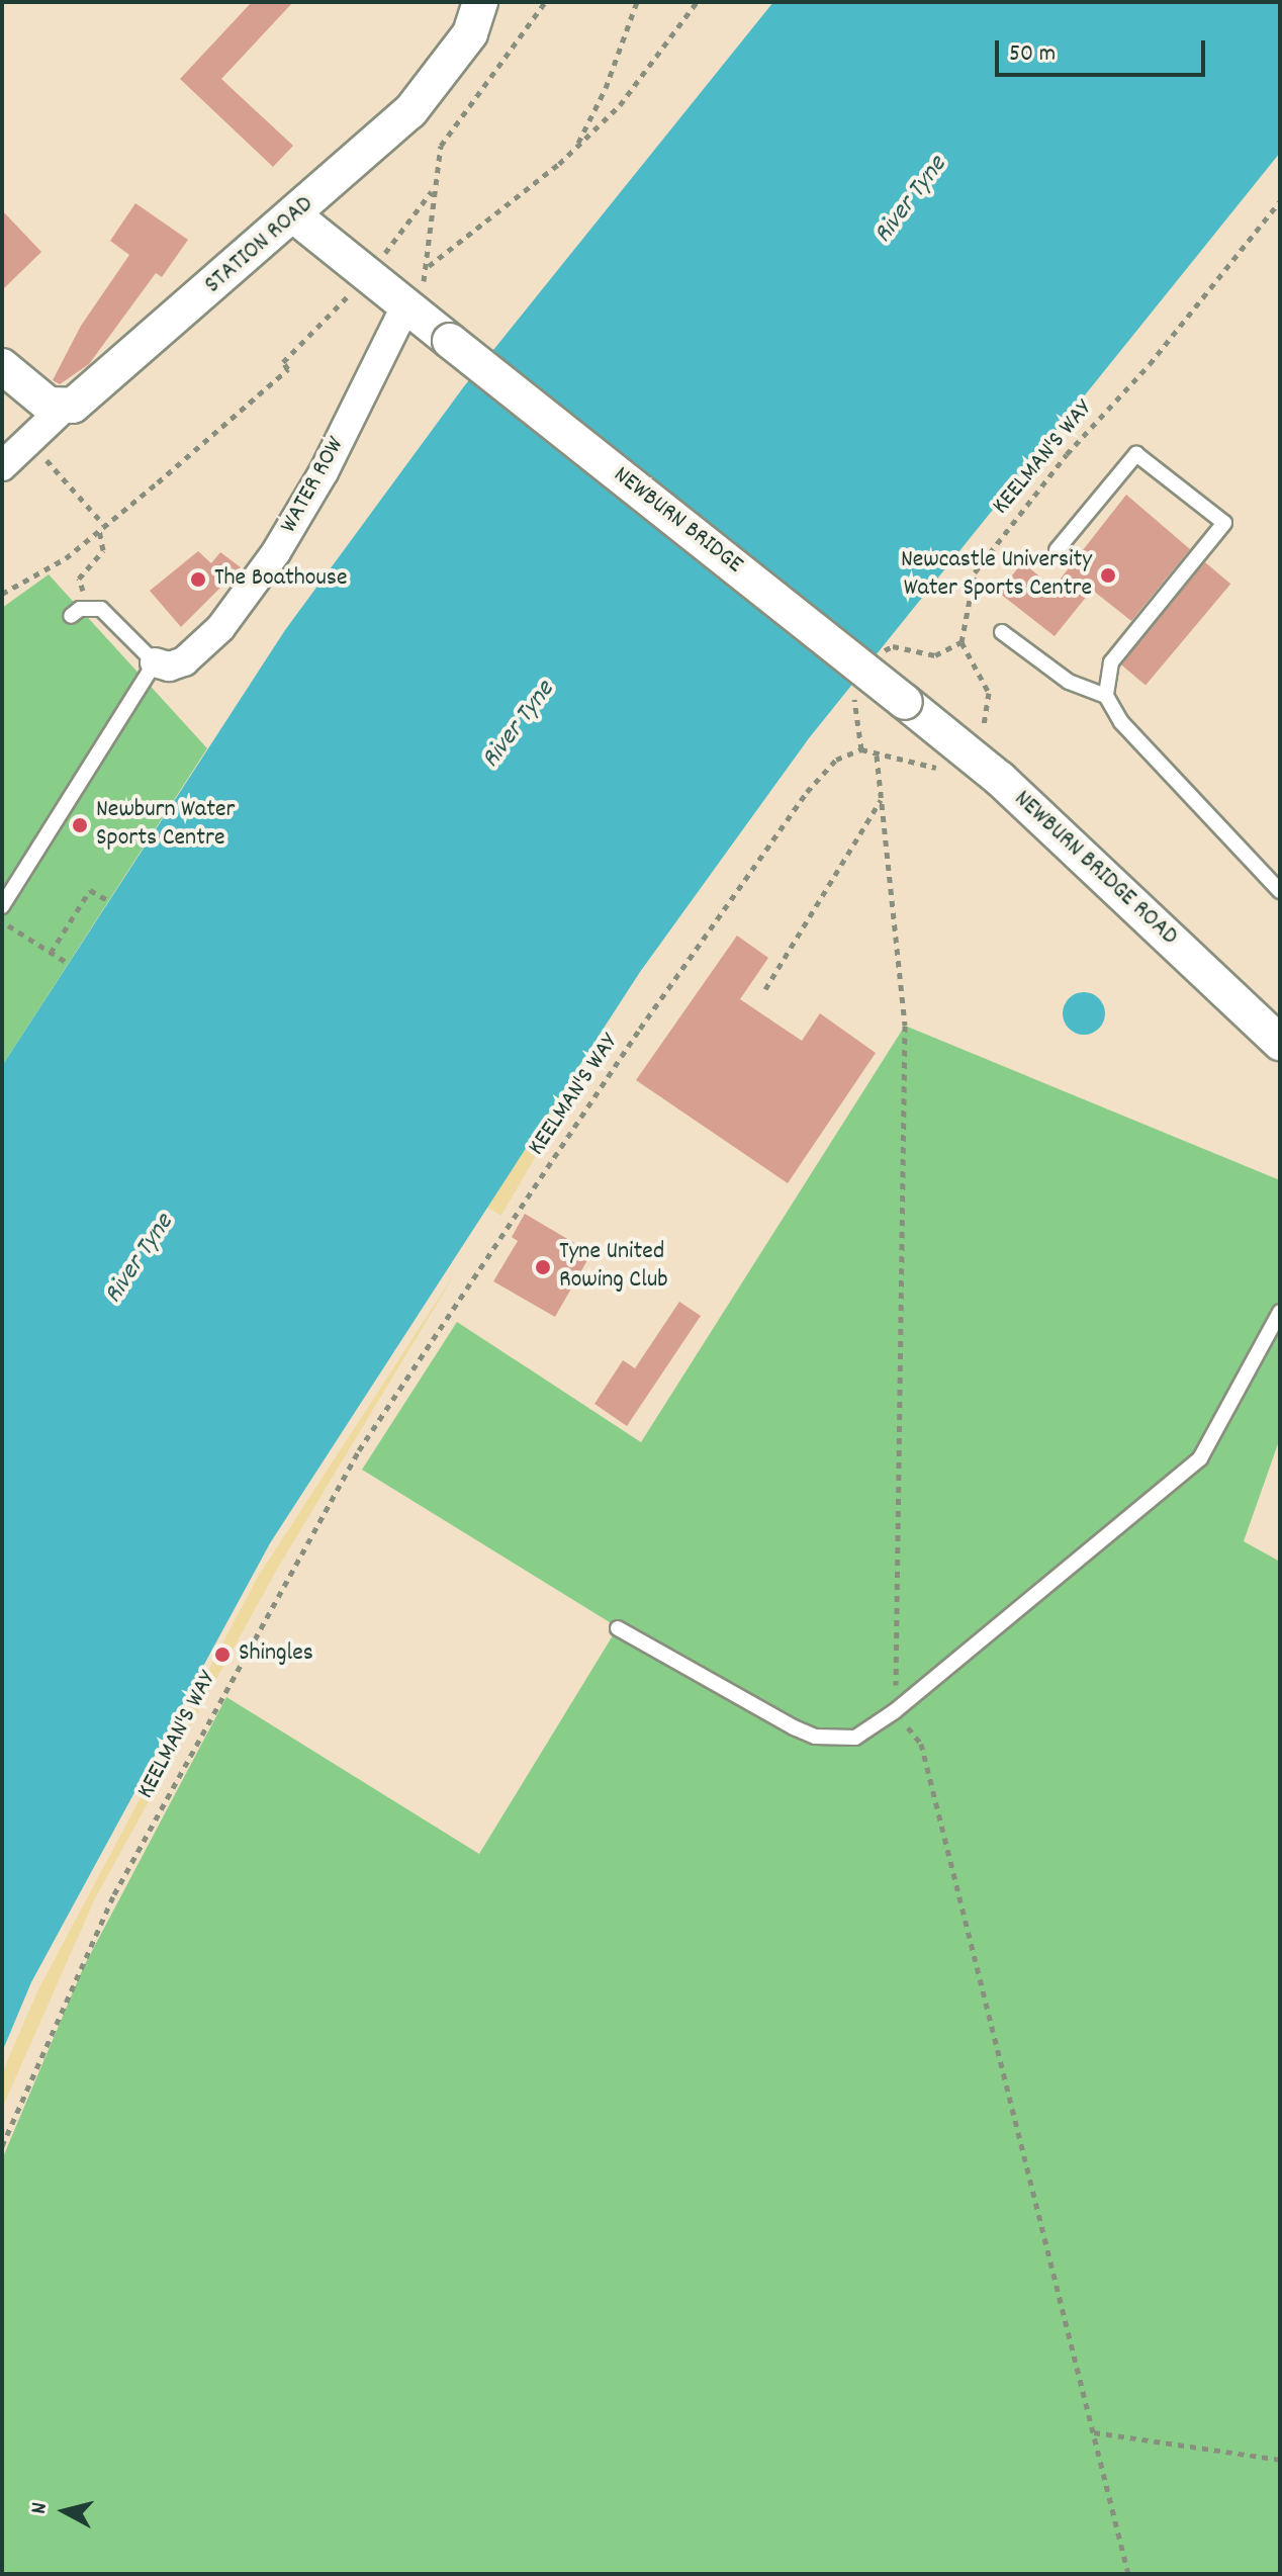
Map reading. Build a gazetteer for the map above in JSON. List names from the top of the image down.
{
  "streets": {
    "street": [
      "STATION ROAD",
      "WATER ROW",
      "NEWBURN BRIDGE",
      "NEWBURN BRIDGE ROAD"
    ],
    "path": ["KEELMAN'S WAY"]
  },
  "crossings": [
    ["WATER ROW", "NEWBURN BRIDGE"],
    ["NEWBURN BRIDGE", "NEWBURN BRIDGE ROAD"]
  ],
  "water": ["River Tyne"],
  "places": [
    "Newcastle University Water Sports Centre",
    "The Boathouse",
    "Newburn Water Sports Centre",
    "Tyne United Rowing Club",
    "Shingles"
  ],
  "scale_bar": "50 m",
  "north": "left"
}
